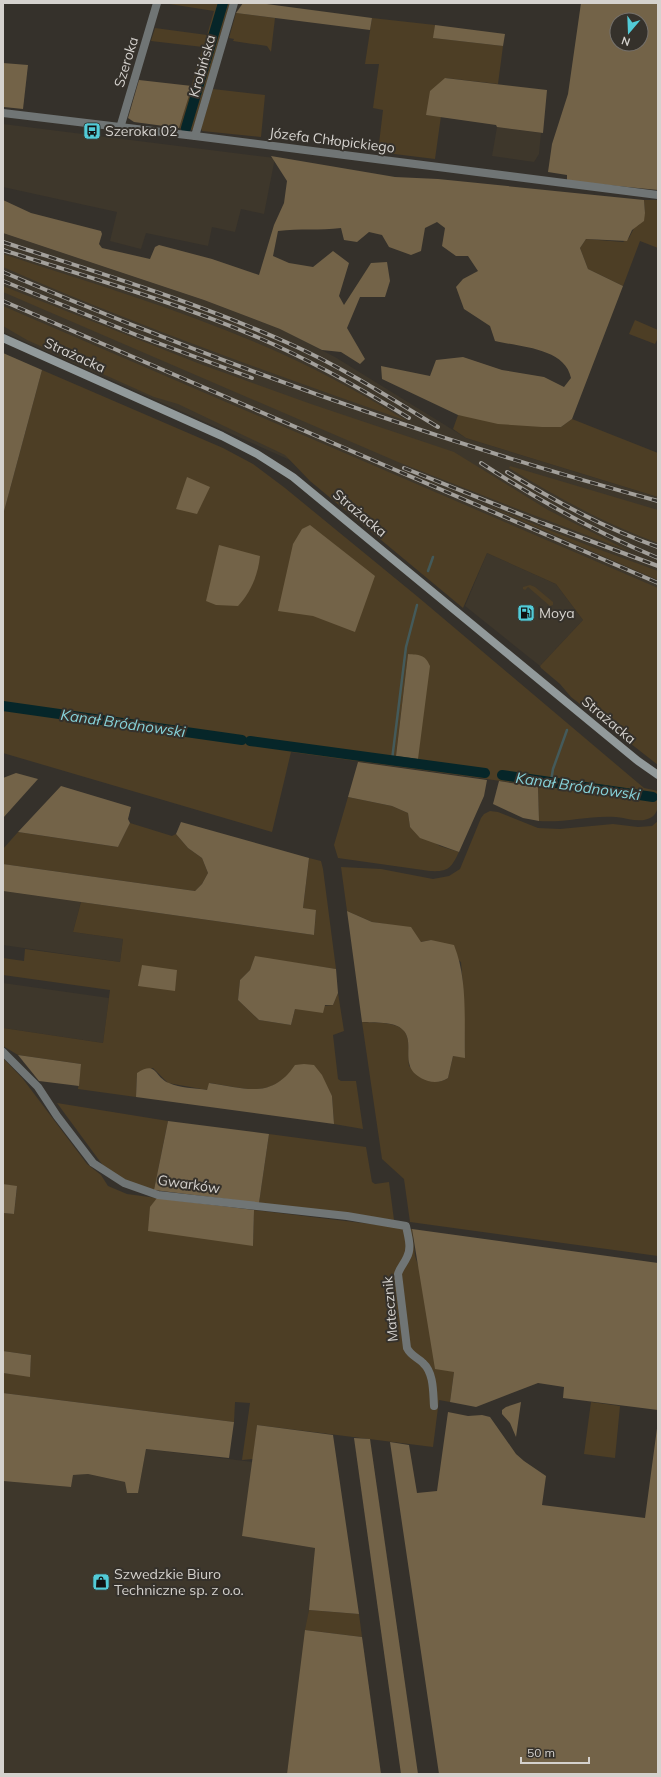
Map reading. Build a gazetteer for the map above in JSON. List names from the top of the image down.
{
  "streets": {
    "main road": ["Strażacka"],
    "street": [
      "Szeroka",
      "Krobińska",
      "Józefa Chłopickiego",
      "Gwarków",
      "Matecznik"
    ]
  },
  "crossings": [
    ["Szeroka", "Józefa Chłopickiego"],
    ["Krobińska", "Józefa Chłopickiego"],
    ["Gwarków", "Matecznik"]
  ],
  "water": ["Kanał Bródnowski"],
  "places": {
    "bus stop": ["Szeroka 02"],
    "fuel station": ["Moya"],
    "shop": ["Szwedzkie Biuro Techniczne sp. z o.o."]
  },
  "scale_bar": "50 m",
  "north": "bottom"
}
